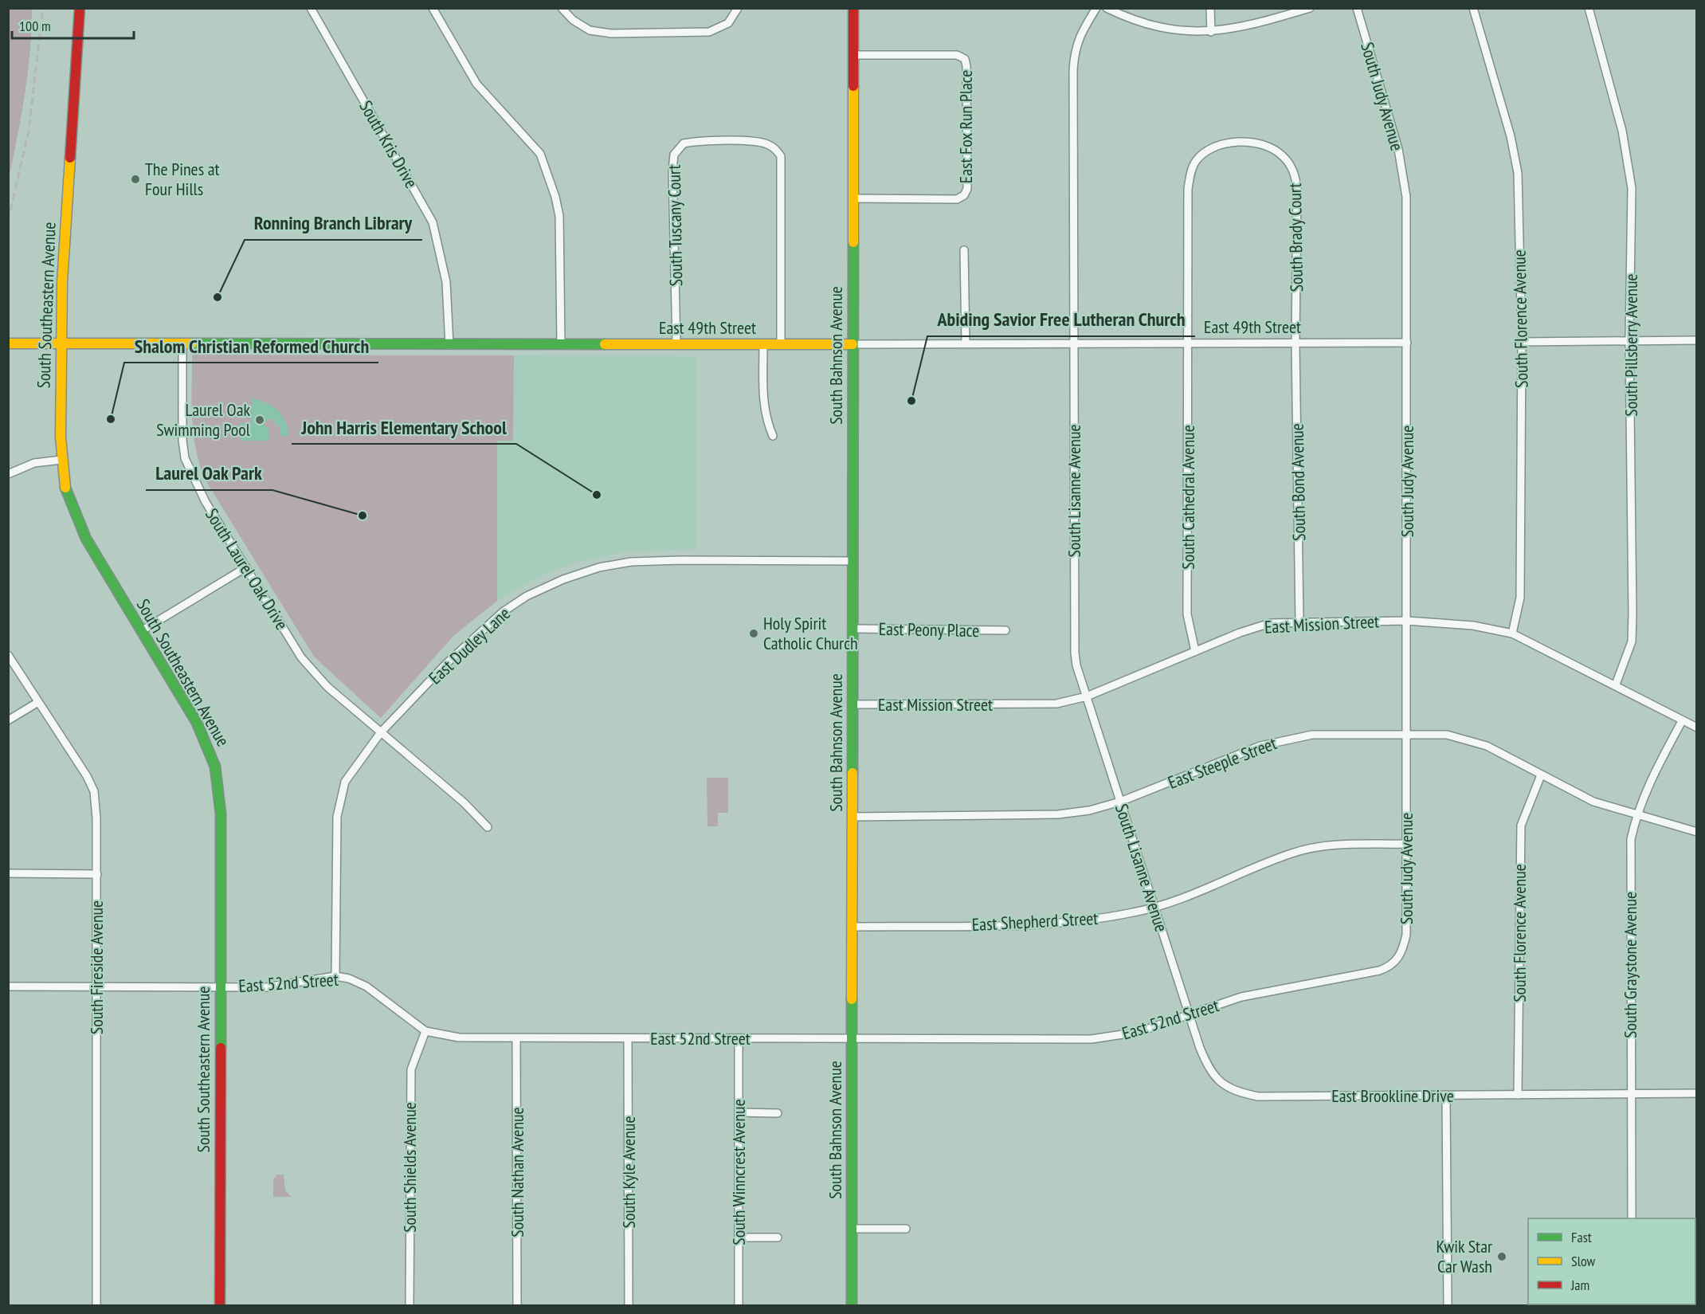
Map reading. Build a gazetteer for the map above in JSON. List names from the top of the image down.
{
  "streets": {
    "street": [
      "South Judy Avenue",
      "East Fox Run Place",
      "South Kris Drive",
      "South Tuscany Court",
      "South Brady Court",
      "South Southeastern Avenue",
      "South Florence Avenue",
      "East 49th Street",
      "South Pillsberry Avenue",
      "South Bahnson Avenue",
      "South Bond Avenue",
      "South Lisanne Avenue",
      "South Cathedral Avenue",
      "South Laurel Oak Drive",
      "East Mission Street",
      "East Peony Place",
      "East Dudley Lane",
      "East Steeple Street",
      "East Shepherd Street",
      "South Graystone Avenue",
      "South Fireside Avenue",
      "East 52nd Street",
      "East Brookline Drive",
      "South Shields Avenue",
      "South Nathan Avenue",
      "South Kyle Avenue",
      "South Winncrest Avenue"
    ]
  },
  "crossings": [
    ["South Judy Avenue", "East 49th Street"],
    ["South Judy Avenue", "East Mission Street"],
    ["South Judy Avenue", "East Steeple Street"],
    ["South Judy Avenue", "East Shepherd Street"],
    ["South Judy Avenue", "East 52nd Street"],
    ["East Fox Run Place", "South Bahnson Avenue"],
    ["South Kris Drive", "East 49th Street"],
    ["South Tuscany Court", "East 49th Street"],
    ["South Brady Court", "East 49th Street"],
    ["South Brady Court", "South Bond Avenue"],
    ["South Brady Court", "South Cathedral Avenue"],
    ["South Southeastern Avenue", "East 49th Street"],
    ["South Southeastern Avenue", "East 52nd Street"],
    ["South Florence Avenue", "East Mission Street"],
    ["South Florence Avenue", "East Steeple Street"],
    ["South Florence Avenue", "East Brookline Drive"],
    ["East 49th Street", "South Bahnson Avenue"],
    ["East 49th Street", "South Bond Avenue"],
    ["East 49th Street", "South Lisanne Avenue"],
    ["East 49th Street", "South Cathedral Avenue"],
    ["East 49th Street", "South Laurel Oak Drive"],
    ["South Pillsberry Avenue", "East Mission Street"],
    ["South Bahnson Avenue", "East Mission Street"],
    ["South Bahnson Avenue", "East Peony Place"],
    ["South Bahnson Avenue", "East Dudley Lane"],
    ["South Bahnson Avenue", "East Steeple Street"],
    ["South Bahnson Avenue", "East Shepherd Street"],
    ["South Bahnson Avenue", "East 52nd Street"],
    ["South Bond Avenue", "East Mission Street"],
    ["South Lisanne Avenue", "East Mission Street"],
    ["South Lisanne Avenue", "East Steeple Street"],
    ["South Lisanne Avenue", "East Shepherd Street"],
    ["South Lisanne Avenue", "East Brookline Drive"],
    ["South Cathedral Avenue", "East Mission Street"],
    ["South Laurel Oak Drive", "East Dudley Lane"],
    ["East Mission Street", "South Graystone Avenue"],
    ["East Dudley Lane", "East 52nd Street"],
    ["East Steeple Street", "South Graystone Avenue"],
    ["South Graystone Avenue", "East Brookline Drive"],
    ["South Fireside Avenue", "East 52nd Street"],
    ["East 52nd Street", "East Brookline Drive"],
    ["East 52nd Street", "South Shields Avenue"],
    ["East 52nd Street", "South Nathan Avenue"],
    ["East 52nd Street", "South Kyle Avenue"],
    ["East 52nd Street", "South Winncrest Avenue"]
  ],
  "places": [
    "The Pines at Four Hills",
    "Ronning Branch Library",
    "Abiding Savior Free Lutheran Church",
    "Shalom Christian Reformed Church",
    "Laurel Oak Swimming Pool",
    "John Harris Elementary School",
    "Laurel Oak Park",
    "Holy Spirit Catholic Church",
    "Kwik Star Car Wash"
  ],
  "legend": ["Fast", "Slow", "Jam"],
  "scale_bar": "100 m"
}
